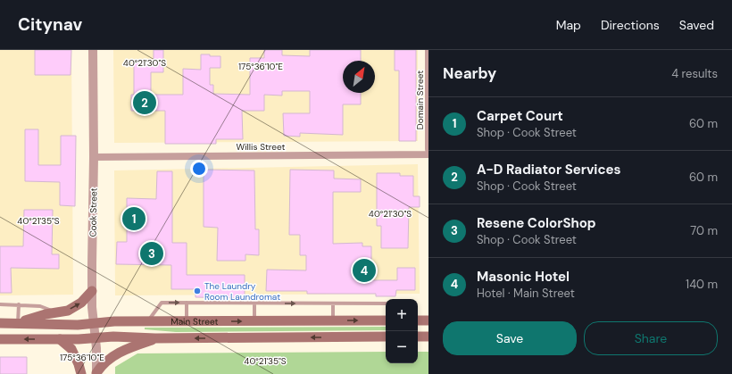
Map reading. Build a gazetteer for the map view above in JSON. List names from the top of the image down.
{
  "streets": {
    "main road": ["Main Street"],
    "street": ["Domain Street", "Willis Street", "Cook Street"]
  },
  "crossings": [
    ["Willis Street", "Cook Street"],
    ["Cook Street", "Main Street"]
  ],
  "places": ["The Laundry Room Laundromat"],
  "north": "top right",
  "page": {
    "header": "Citynav",
    "nav": ["Map", "Directions", "Saved"],
    "heading": ["Nearby", "4 results"],
    "pins": [
      "2",
      "1",
      "3",
      "4"
    ],
    "list": [
      {
        "mark": "1",
        "name": "Carpet Court",
        "note": "Shop · Cook Street",
        "value": "60 m"
      },
      {
        "mark": "2",
        "name": "A-D Radiator Services",
        "note": "Shop · Cook Street",
        "value": "60 m"
      },
      {
        "mark": "3",
        "name": "Resene ColorShop",
        "note": "Shop · Cook Street",
        "value": "70 m"
      },
      {
        "mark": "4",
        "name": "Masonic Hotel",
        "note": "Hotel · Main Street",
        "value": "140 m"
      }
    ],
    "map_buttons": ["+", "−"],
    "buttons": ["Save", "Share"]
  },
  "coordinates": ["40°21'30\"S", "175°36'10\"E", "40°21'35\"S"]
}
